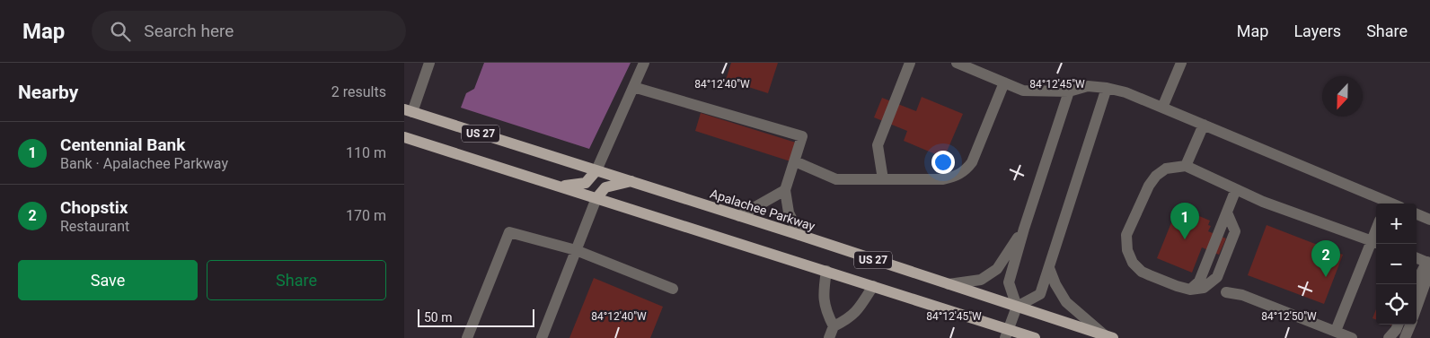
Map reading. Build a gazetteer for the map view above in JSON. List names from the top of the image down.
{
  "streets": {
    "main road": ["US 27", "Apalachee Parkway"]
  },
  "scale_bar": "50 m",
  "north": "bottom",
  "page": {
    "header": "Map",
    "search": "Search here",
    "nav": ["Map", "Layers", "Share"],
    "heading": ["Nearby", "2 results"],
    "list": [
      {
        "mark": "1",
        "name": "Centennial Bank",
        "note": "Bank · Apalachee Parkway",
        "value": "110 m"
      },
      {
        "mark": "2",
        "name": "Chopstix",
        "note": "Restaurant",
        "value": "170 m"
      }
    ],
    "pins": ["1", "2"],
    "map_buttons": ["+", "−"],
    "buttons": ["Save", "Share"],
    "scale": "50 m"
  },
  "coordinates": ["84°12'40\"W", "84°12'45\"W", "84°12'50\"W"]
}
